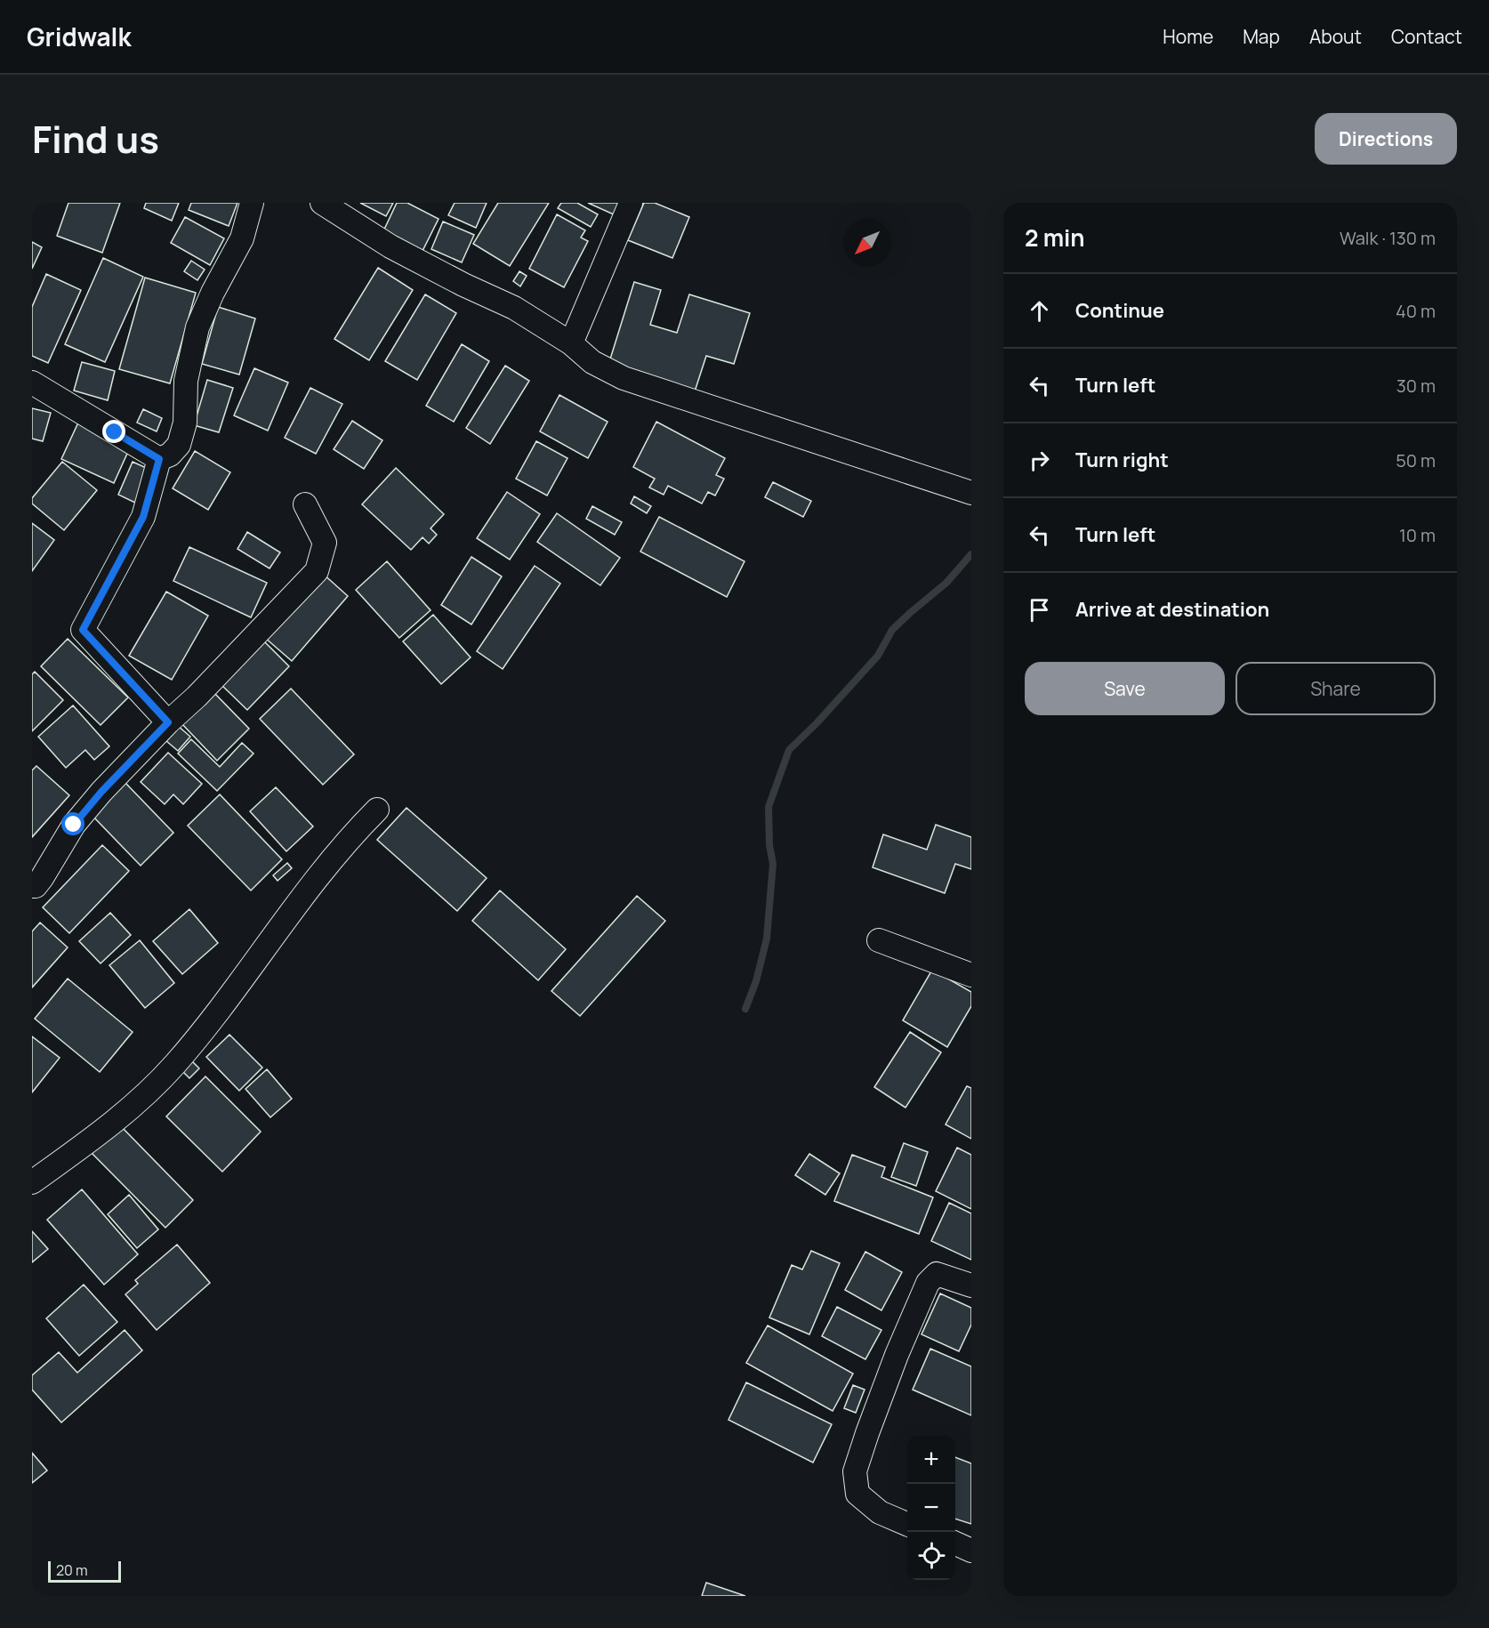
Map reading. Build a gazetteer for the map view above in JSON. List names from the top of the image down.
{
  "scale_bar": "20 m",
  "north": "bottom left",
  "page": {
    "header": "Gridwalk",
    "nav": [
      "Home",
      "Map",
      "About",
      "Contact"
    ],
    "title": "Find us",
    "buttons": [
      "Directions",
      ["Save", "Share"]
    ],
    "heading": ["2 min", "Walk · 130 m"],
    "list": [
      ["Continue", "40 m"],
      ["Turn left", "30 m"],
      ["Turn right", "50 m"],
      ["Turn left", "10 m"],
      "Arrive at destination"
    ],
    "map_buttons": ["+", "−"],
    "scale": "20 m"
  }
}
